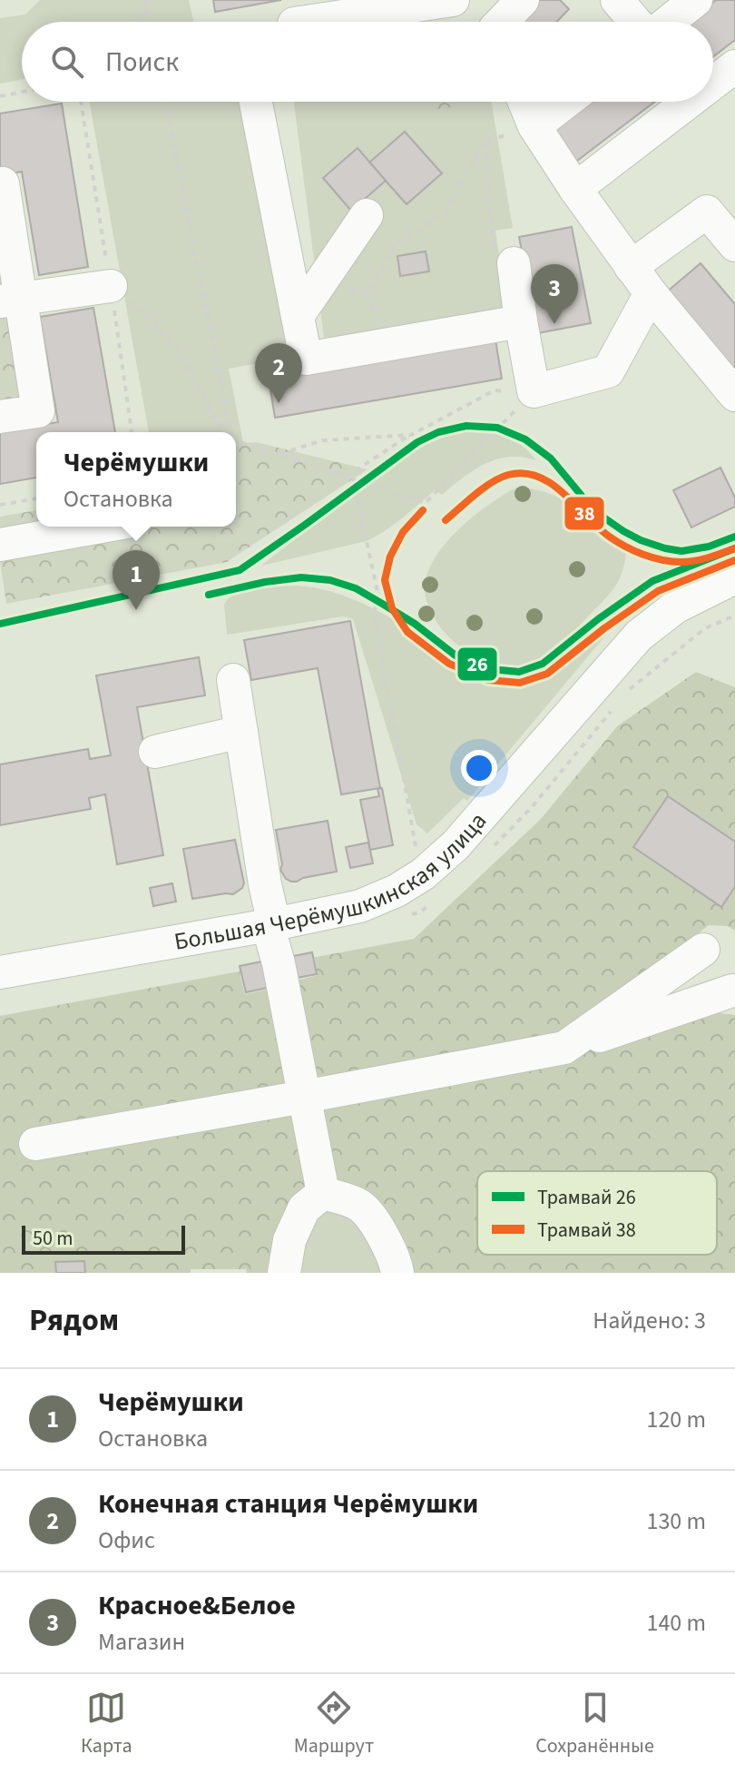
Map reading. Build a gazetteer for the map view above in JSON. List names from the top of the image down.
{
  "streets": {
    "street": ["Большая Черёмушкинская улица"]
  },
  "lines": ["tram line 26", "tram line 38"],
  "legend": ["Трамвай 26", "Трамвай 38"],
  "scale_bar": "50 m",
  "page": {
    "search": "Поиск",
    "pins": ["3", "2", "1"],
    "popup": ["Черёмушки", "Остановка"],
    "scale": "50 m",
    "heading": ["Рядом", "Найдено: 3"],
    "list": [
      {
        "mark": "1",
        "name": "Черёмушки",
        "note": "Остановка",
        "value": "120 m"
      },
      {
        "mark": "2",
        "name": "Конечная станция Черёмушки",
        "note": "Офис",
        "value": "130 m"
      },
      {
        "mark": "3",
        "name": "Красное&Белое",
        "note": "Магазин",
        "value": "140 m"
      }
    ],
    "nav": ["Карта", "Маршрут", "Сохранённые"]
  }
}
